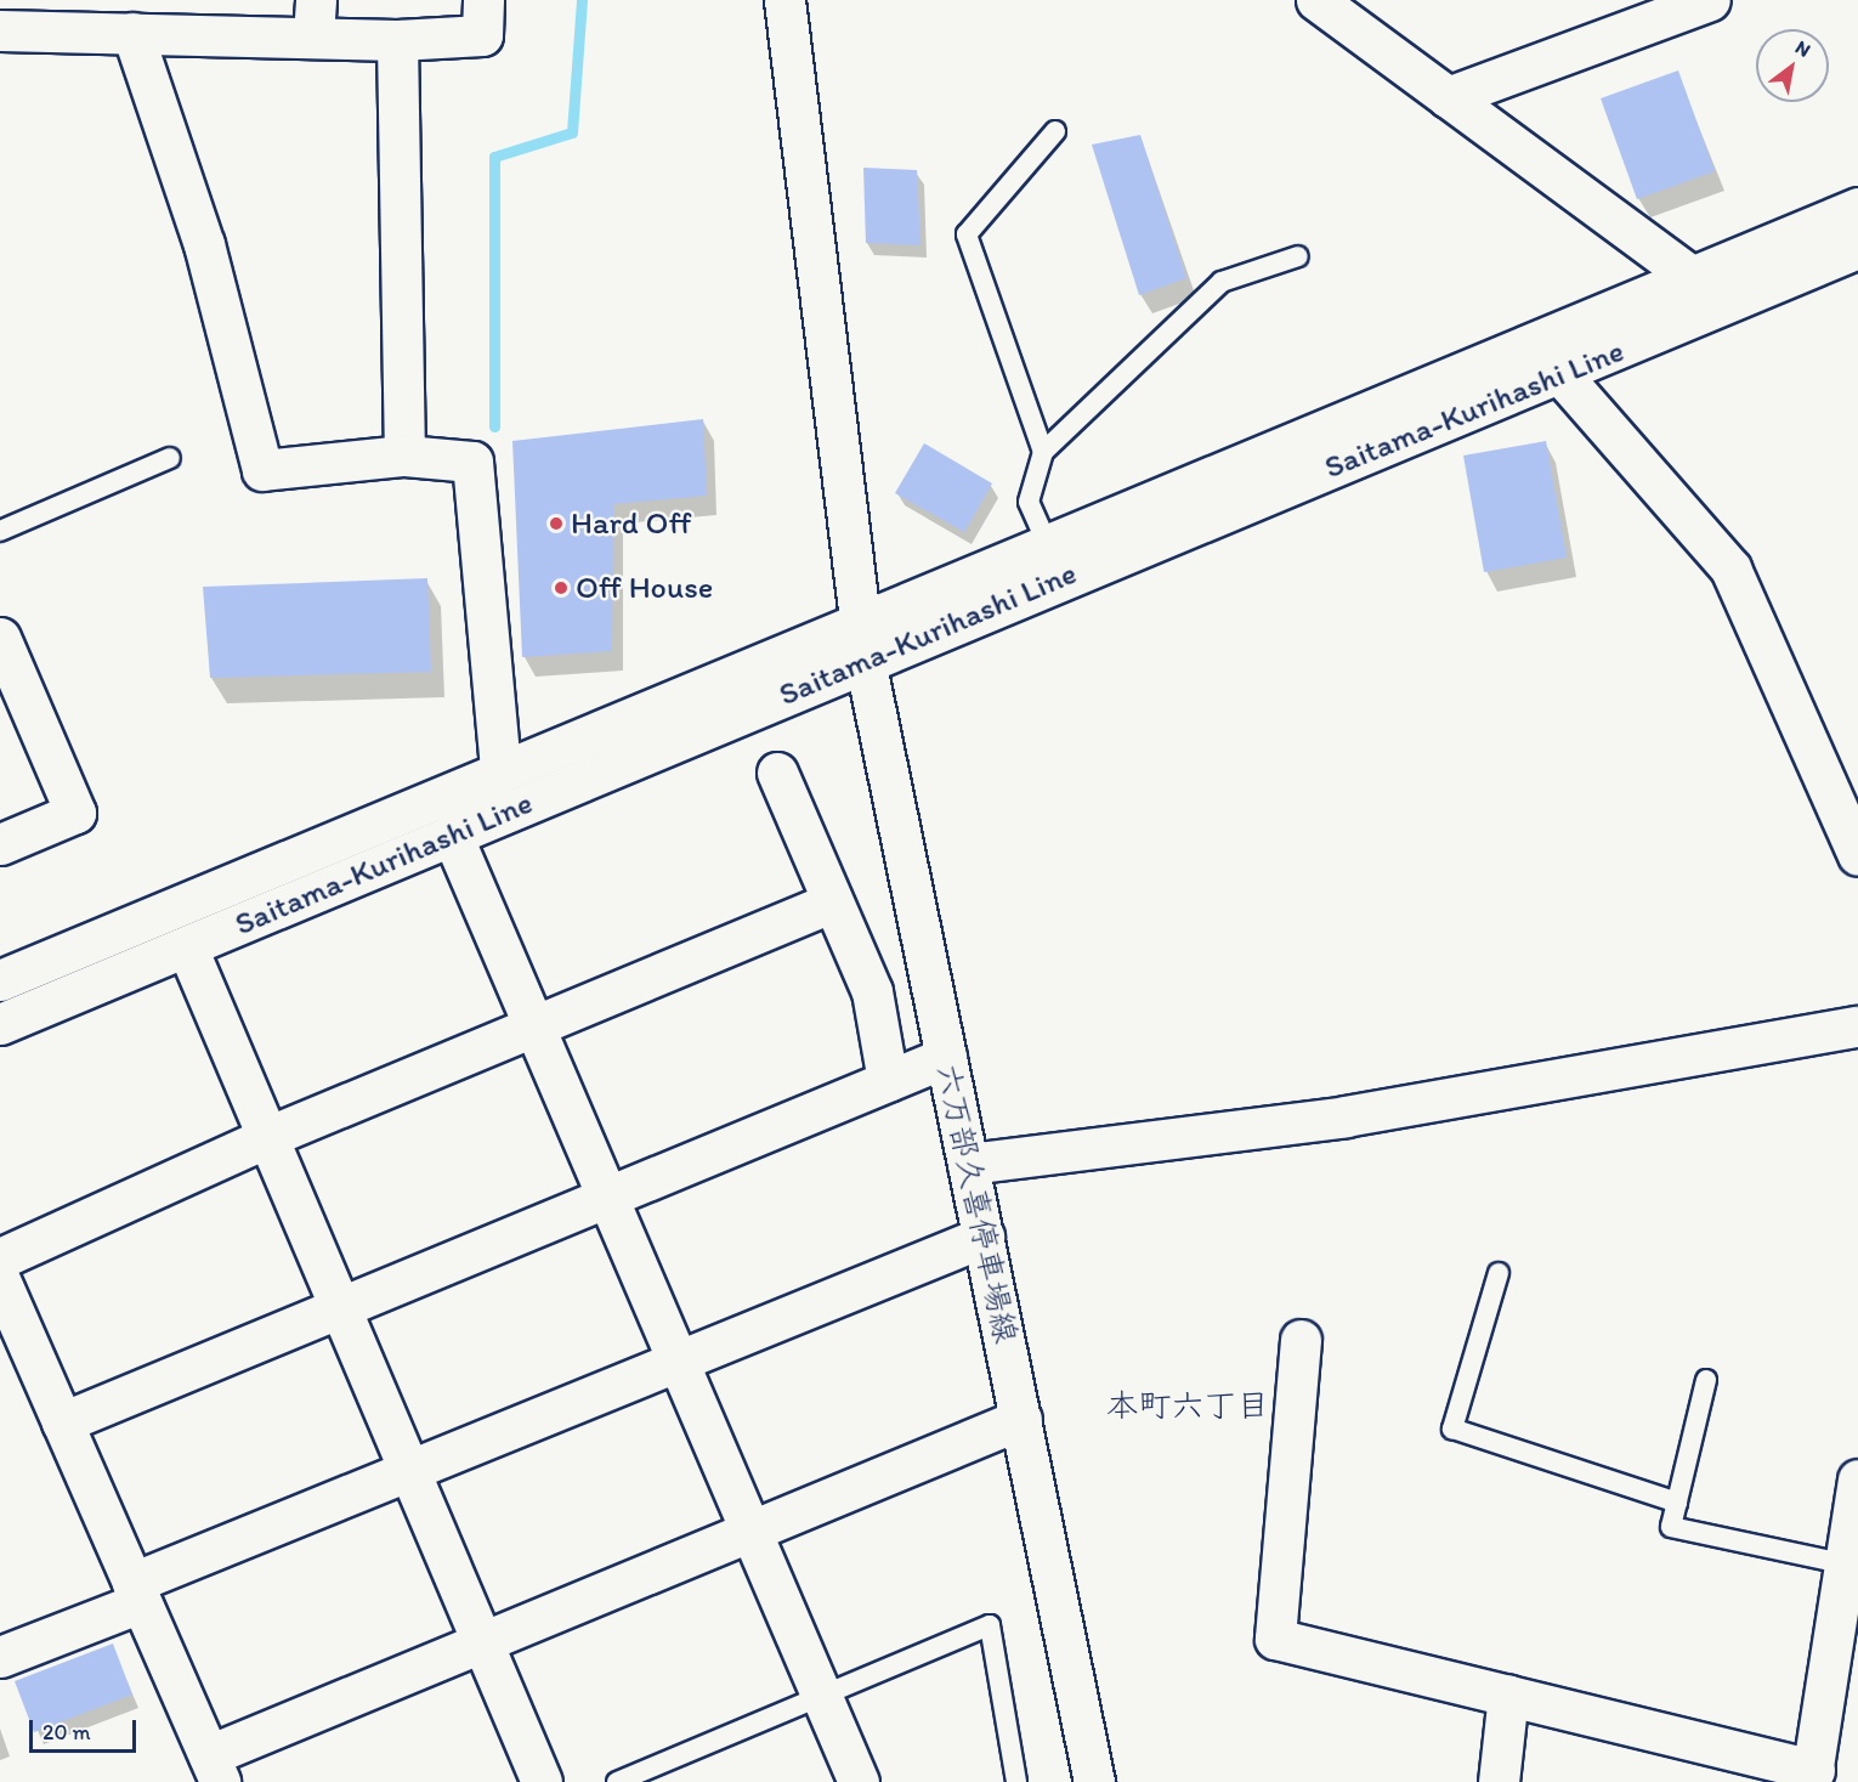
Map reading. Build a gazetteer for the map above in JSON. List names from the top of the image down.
{
  "streets": {
    "street": ["Saitama-Kurihashi Line", "六万部久喜停車場線"]
  },
  "crossings": [
    ["Saitama-Kurihashi Line", "六万部久喜停車場線"]
  ],
  "districts": ["本町六丁目"],
  "places": ["Hard Off", "Off House"],
  "scale_bar": "20 m",
  "north": "top right"
}
